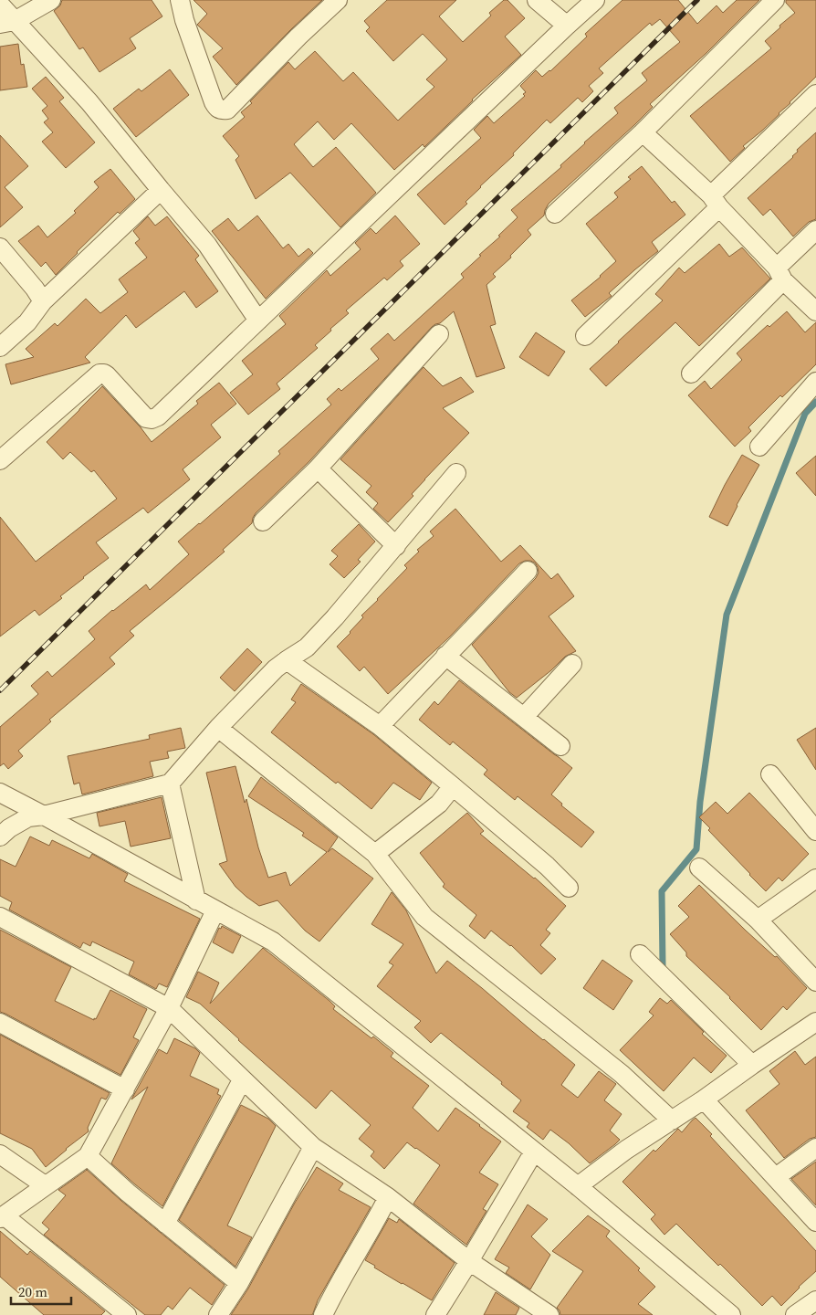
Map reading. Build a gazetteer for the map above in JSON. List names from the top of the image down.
{
  "scale_bar": "20 m"
}
